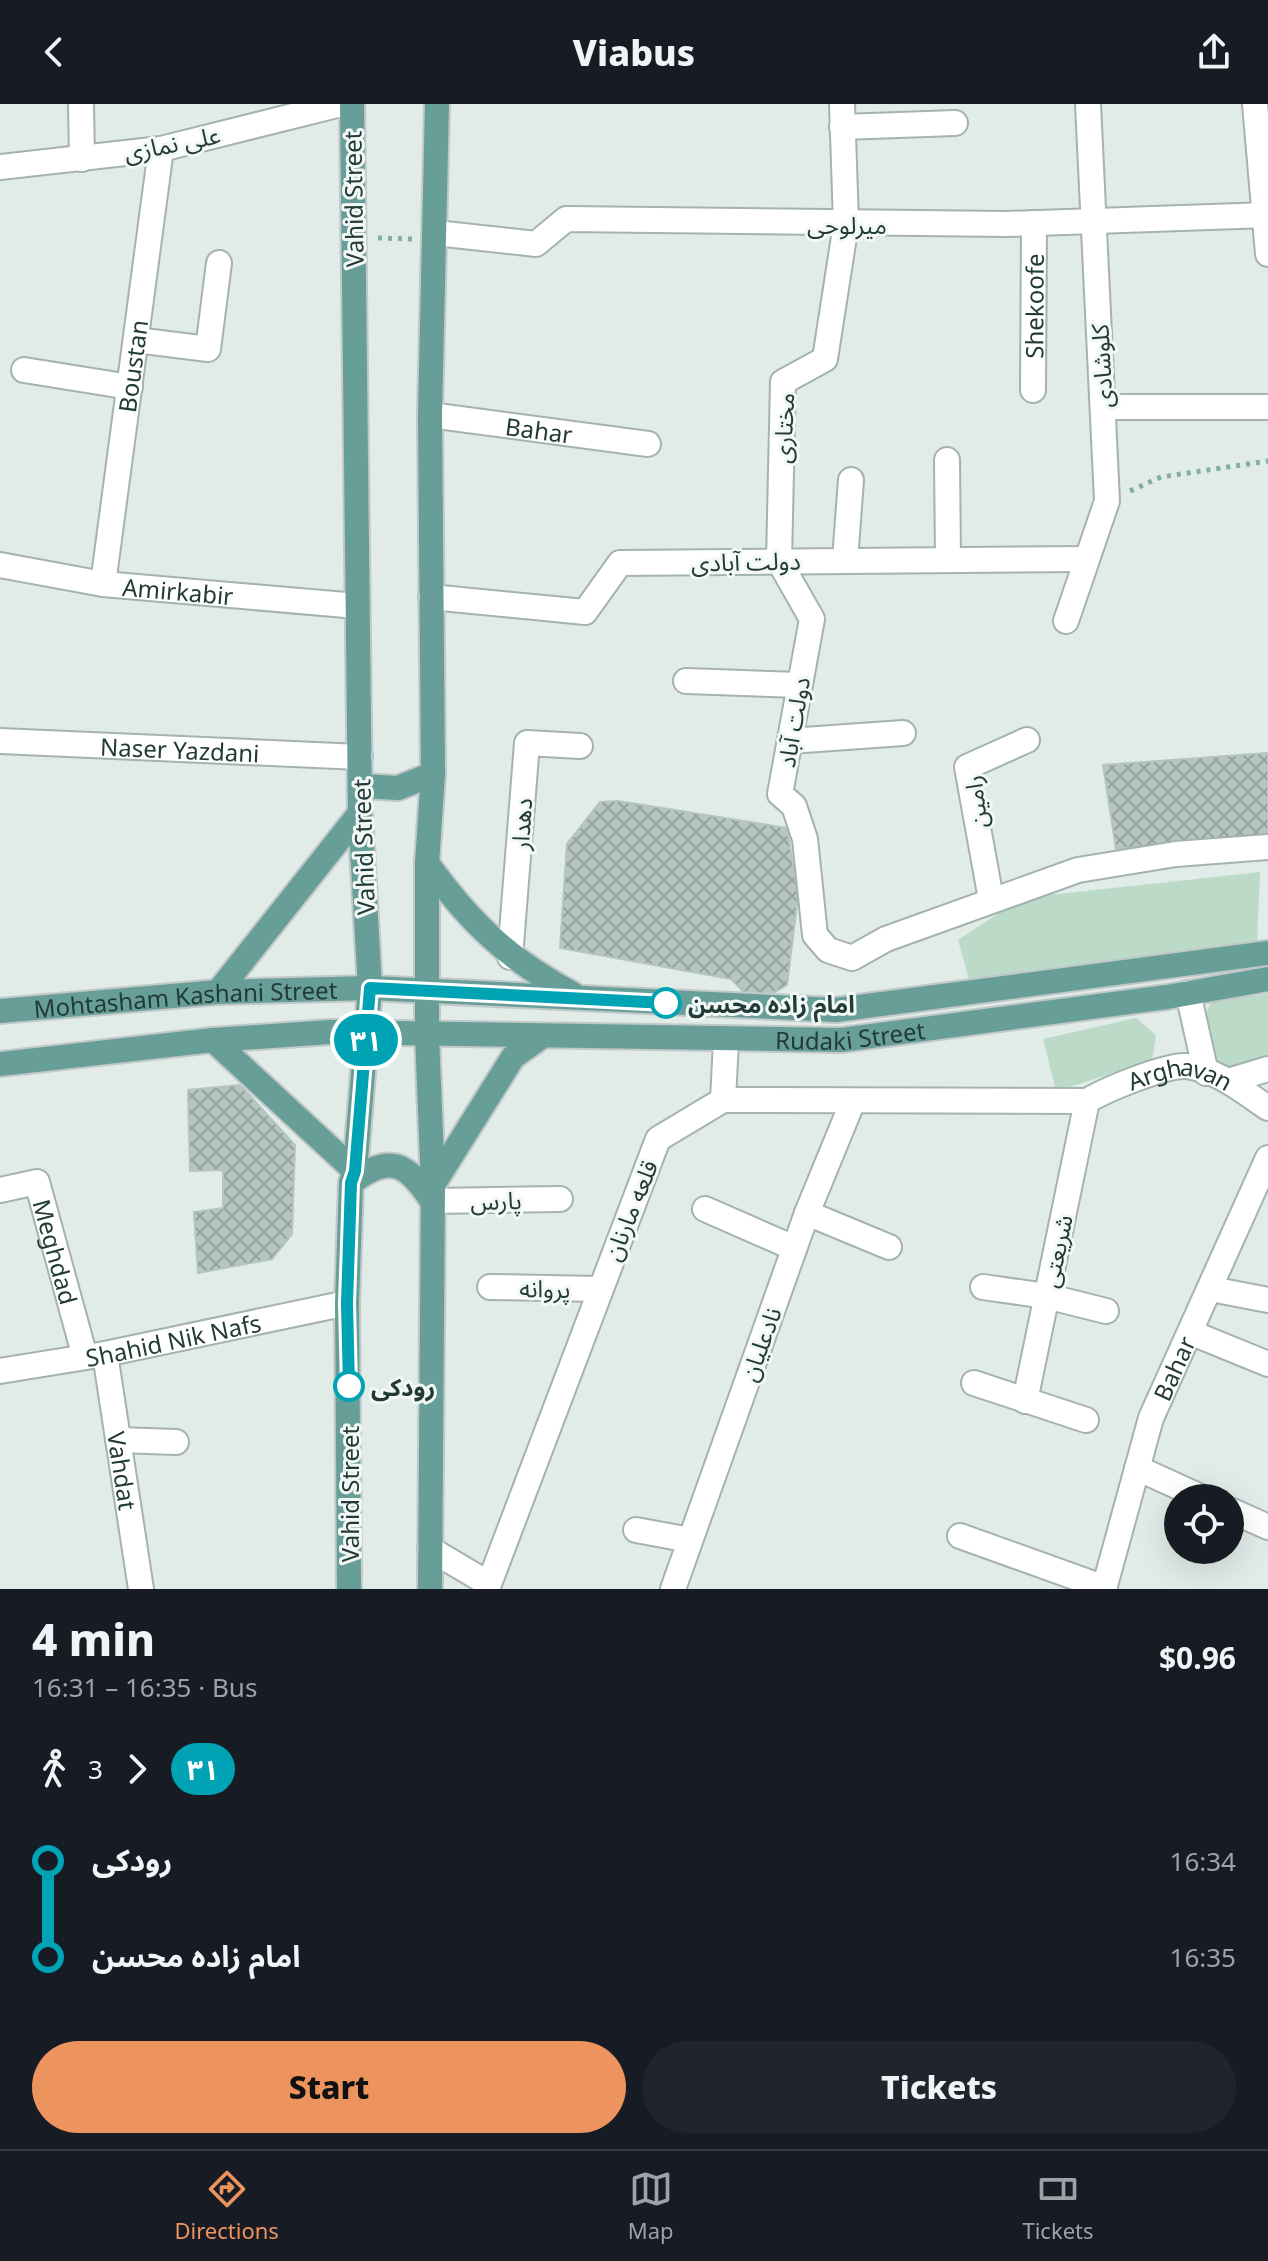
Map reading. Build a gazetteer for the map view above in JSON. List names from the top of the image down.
{
  "streets": {
    "main road": ["Vahid Street", "Mohtasham Kashani Street", "Rudaki Street"],
    "street": [
      "علی نمازی",
      "میرلوحی",
      "Shekoofe",
      "کلوشادی",
      "Boustan",
      "مختاری",
      "Bahar",
      "دولت آبادی",
      "Amirkabir",
      "دولت آباد",
      "Naser Yazdani",
      "رامین",
      "دهدار",
      "Arghavan",
      "پارس",
      "قلعه مارنان",
      "شریعتی",
      "Meghdad",
      "پروانه",
      "Shahid Nik Nafs",
      "نادعلیان",
      "Vahdat"
    ]
  },
  "crossings": [
    ["علی نمازی", "Boustan"],
    ["Vahid Street", "Amirkabir"],
    ["Vahid Street", "Naser Yazdani"],
    ["Vahid Street", "Mohtasham Kashani Street"],
    ["Vahid Street", "Shahid Nik Nafs"],
    ["میرلوحی", "Shekoofe"],
    ["میرلوحی", "کلوشادی"],
    ["میرلوحی", "مختاری"],
    ["کلوشادی", "دولت آبادی"],
    ["Boustan", "Amirkabir"],
    ["مختاری", "دولت آبادی"],
    ["مختاری", "دولت آباد"],
    ["دولت آبادی", "دولت آباد"],
    ["دولت آباد", "رامین"],
    ["Mohtasham Kashani Street", "Rudaki Street"],
    ["Arghavan", "شریعتی"],
    ["قلعه مارنان", "پروانه"],
    ["Meghdad", "Shahid Nik Nafs"],
    ["Meghdad", "Vahdat"],
    ["Shahid Nik Nafs", "Vahdat"]
  ],
  "places": ["امام زاده محسن", "رودکی"],
  "lines": ["bus line ۳۱"],
  "page": {
    "header": "Viabus",
    "on_map": "۳۱",
    "heading": ["4 min", "16:31 – 16:35 · Bus", "$0.96"],
    "legs": ["3", "۳۱"],
    "list": [
      {
        "name": "رودکی",
        "value": "16:34"
      },
      {
        "name": "امام زاده محسن",
        "value": "16:35"
      }
    ],
    "buttons": ["Start", "Tickets"],
    "tabs": ["Directions", "Map", "Tickets"]
  }
}
